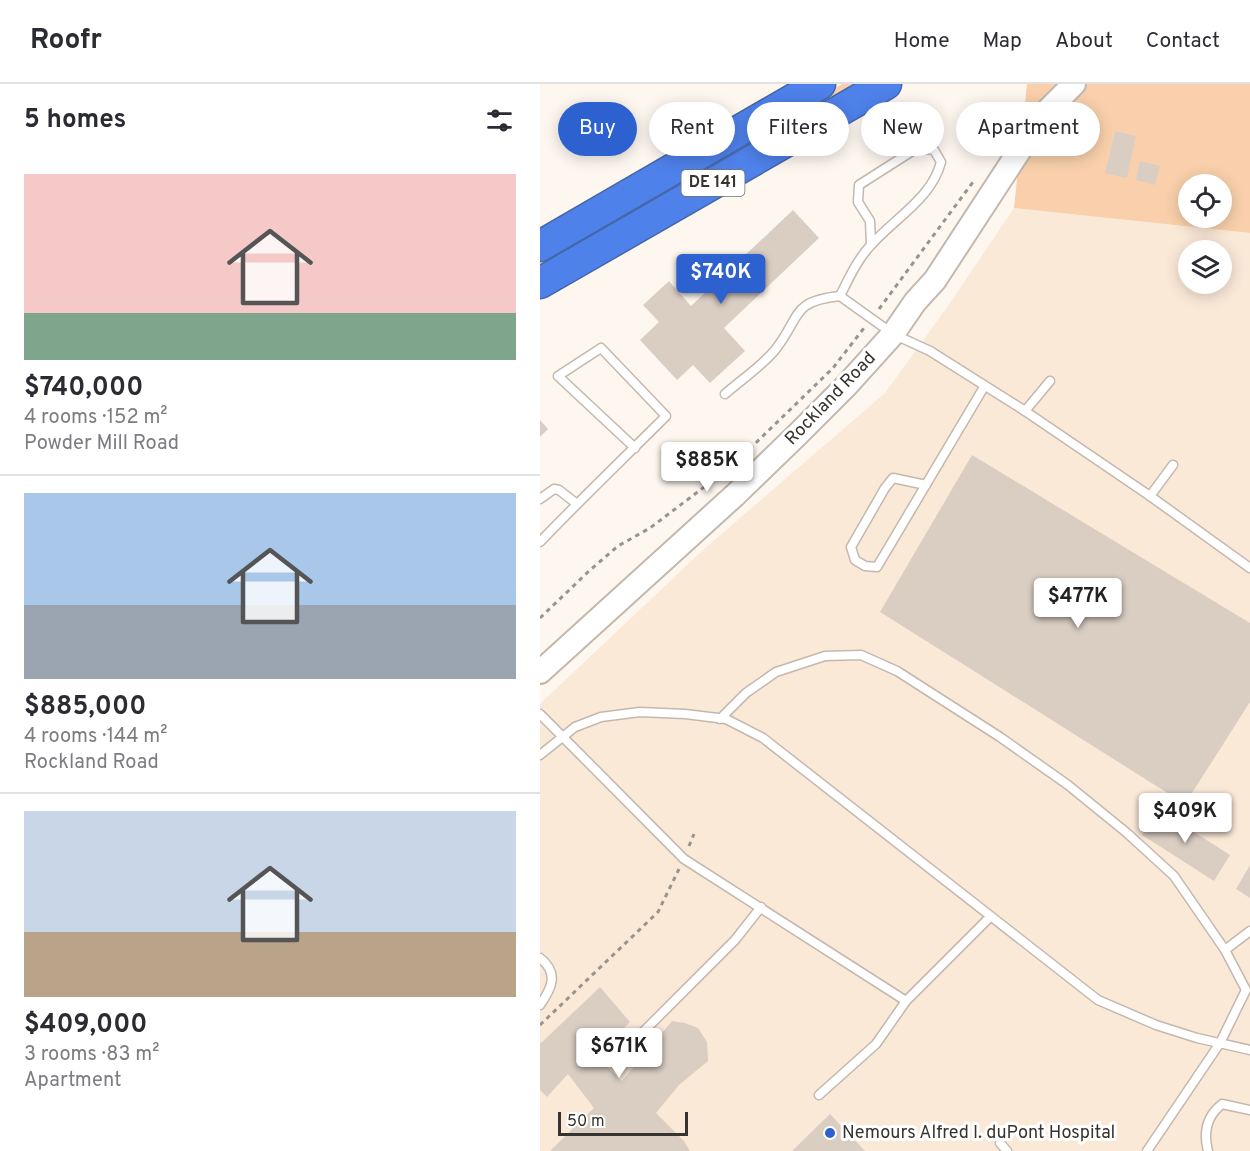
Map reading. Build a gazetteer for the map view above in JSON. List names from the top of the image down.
{
  "streets": {
    "highway": ["DE 141"],
    "street": ["Rockland Road"]
  },
  "places": ["Nemours Alfred I. duPont Hospital"],
  "scale_bar": "50 m",
  "page": {
    "header": "Roofr",
    "nav": [
      "Home",
      "Map",
      "About",
      "Contact"
    ],
    "heading": "5 homes",
    "chip": [
      "Buy",
      "Rent",
      "Filters",
      "New",
      "Apartment"
    ],
    "list": [
      {
        "name": "$740,000",
        "note": "4 rooms · 152 m² · Powder Mill Road"
      },
      {
        "name": "$885,000",
        "note": "4 rooms · 144 m² · Rockland Road"
      },
      {
        "name": "$409,000",
        "note": "3 rooms · 83 m² · Apartment"
      }
    ],
    "price": [
      "$740K",
      "$885K",
      "$477K",
      "$409K",
      "$671K"
    ],
    "scale": "50 m"
  }
}
